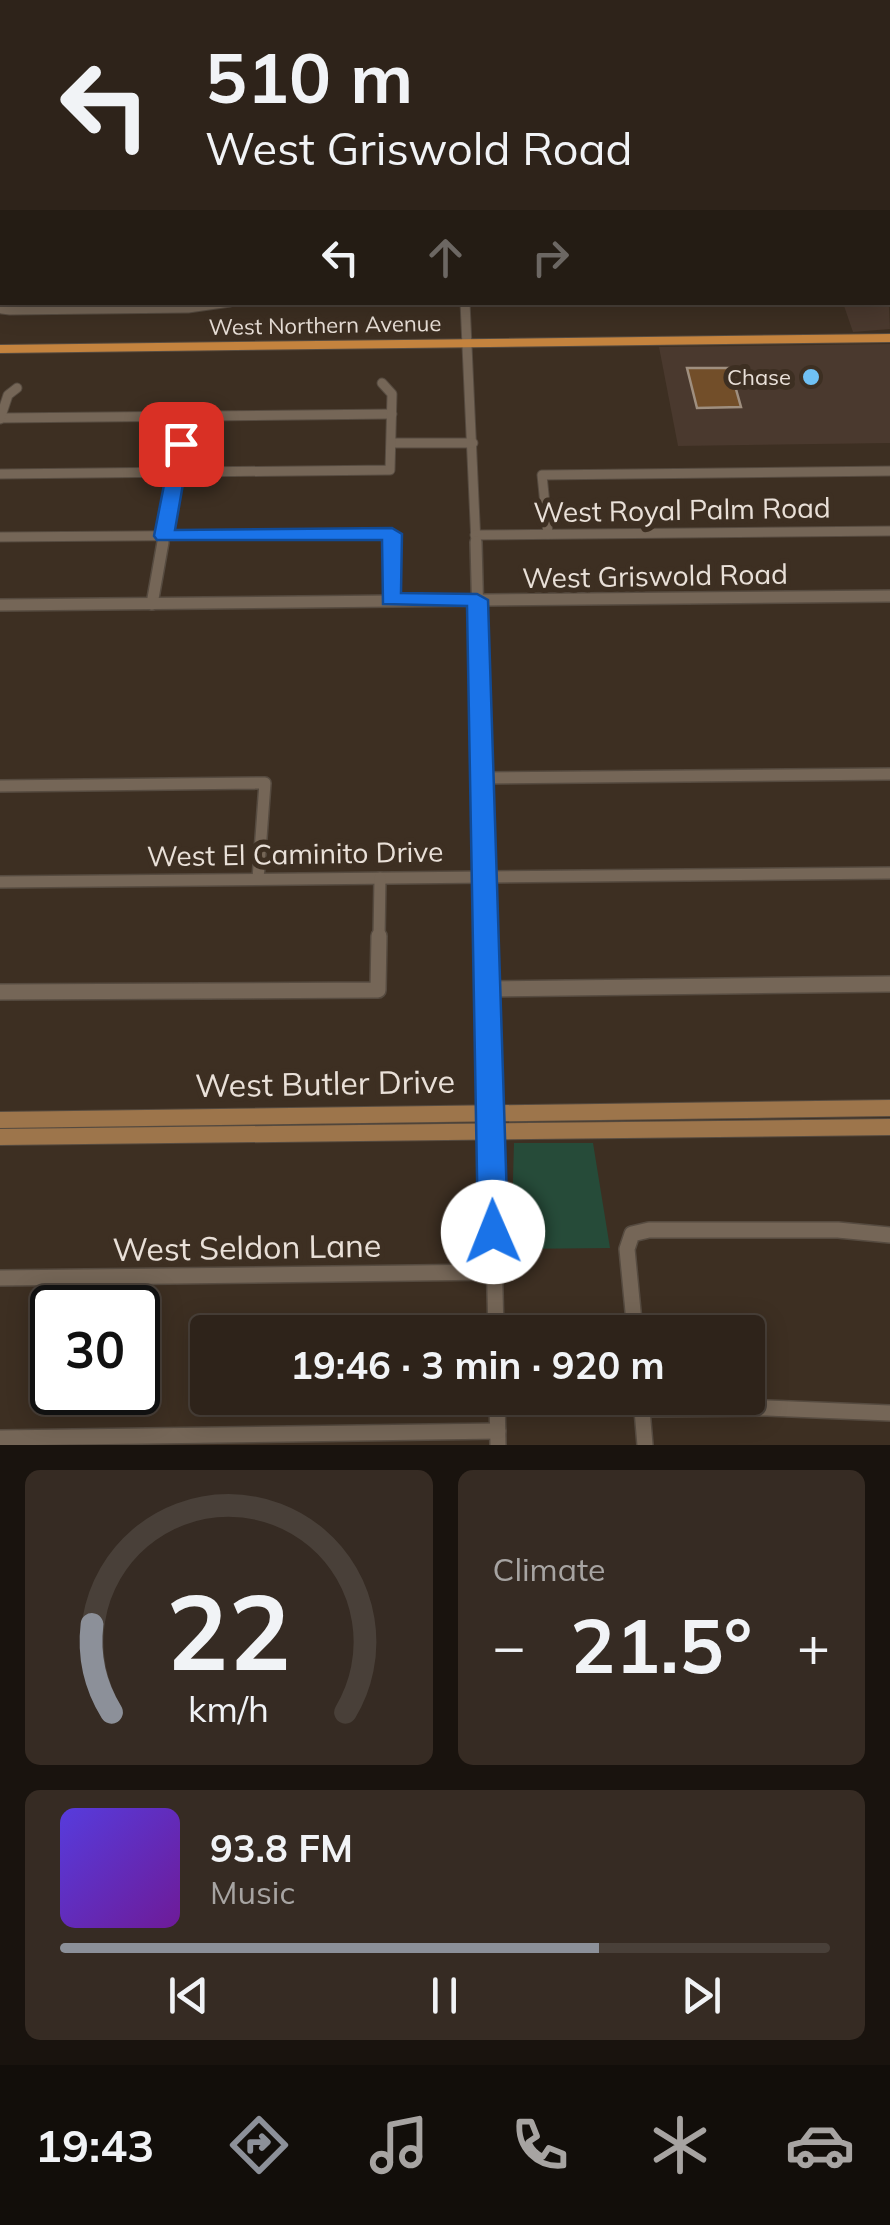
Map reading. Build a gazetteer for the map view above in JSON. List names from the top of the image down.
{
  "streets": {
    "main road": ["West Northern Avenue"],
    "street": [
      "West Royal Palm Road",
      "West Griswold Road",
      "West El Caminito Drive",
      "West Butler Drive",
      "West Seldon Lane"
    ]
  },
  "places": ["Chase"],
  "page": {
    "turn": ["510 m", "West Griswold Road"],
    "limit": "30",
    "trip": "19:46 · 3 min · 920 m",
    "tile": "Climate",
    "heat": ["−", "21.5°", "+"],
    "song": ["93.8 FM", "Music"],
    "tabs": "19:43",
    "gauge": ["22", "km/h"]
  }
}
